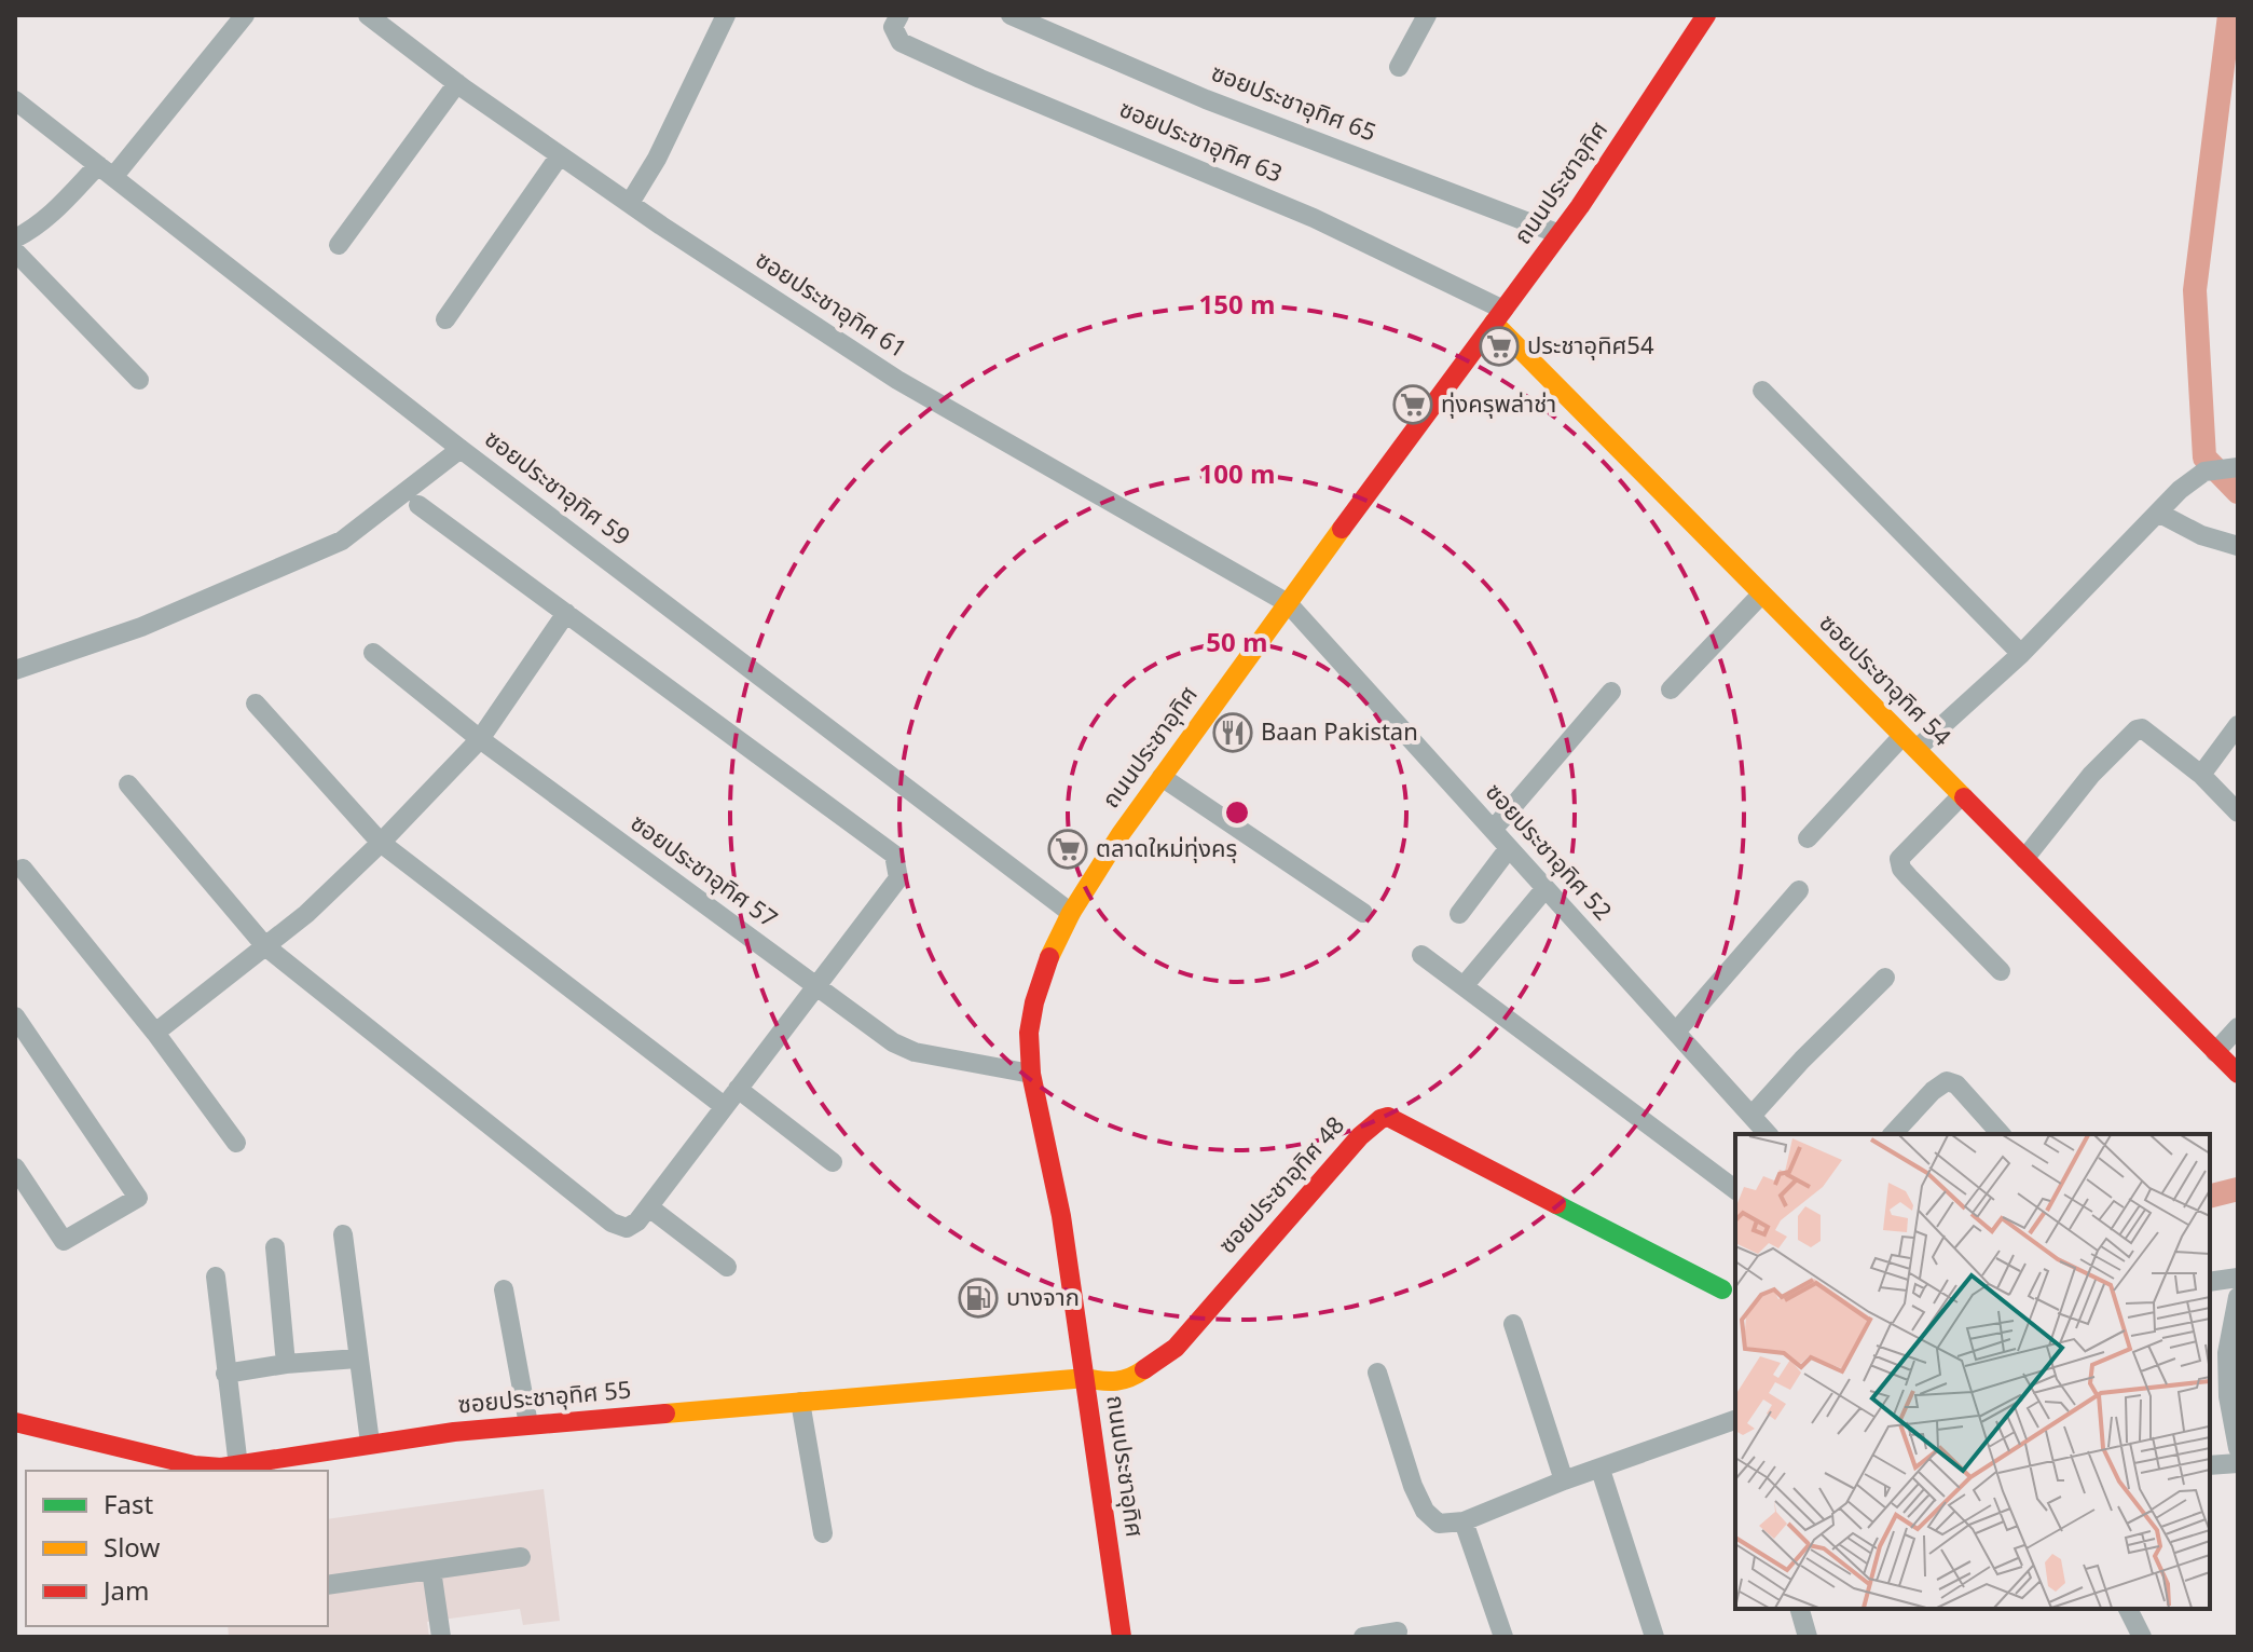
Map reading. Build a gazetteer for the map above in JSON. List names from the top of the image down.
{
  "streets": {
    "street": [
      "ซอยประชาอุทิศ 65",
      "ซอยประชาอุทิศ 63",
      "ถนนประชาอุทิศ",
      "ซอยประชาอุทิศ 61",
      "ซอยประชาอุทิศ 59",
      "ซอยประชาอุทิศ 54",
      "ซอยประชาอุทิศ 52",
      "ซอยประชาอุทิศ 57",
      "ซอยประชาอุทิศ 48",
      "ซอยประชาอุทิศ 55"
    ]
  },
  "crossings": [
    ["ซอยประชาอุทิศ 65", "ถนนประชาอุทิศ"],
    ["ซอยประชาอุทิศ 63", "ถนนประชาอุทิศ"],
    ["ซอยประชาอุทิศ 63", "ซอยประชาอุทิศ 54"],
    ["ถนนประชาอุทิศ", "ซอยประชาอุทิศ 61"],
    ["ถนนประชาอุทิศ", "ซอยประชาอุทิศ 59"],
    ["ถนนประชาอุทิศ", "ซอยประชาอุทิศ 54"],
    ["ถนนประชาอุทิศ", "ซอยประชาอุทิศ 52"],
    ["ถนนประชาอุทิศ", "ซอยประชาอุทิศ 57"],
    ["ถนนประชาอุทิศ", "ซอยประชาอุทิศ 48"],
    ["ถนนประชาอุทิศ", "ซอยประชาอุทิศ 55"],
    ["ซอยประชาอุทิศ 61", "ซอยประชาอุทิศ 52"],
    ["ซอยประชาอุทิศ 48", "ซอยประชาอุทิศ 55"]
  ],
  "places": {
    "supermarket": ["ประชาอุทิศ54", "ทุ่งครุพล่าช่า", "ตลาดใหม่ทุ่งครุ"],
    "restaurant": ["Baan Pakistan"],
    "fuel station": ["บางจาก"]
  },
  "legend": ["Fast", "Slow", "Jam"],
  "rings": ["150 m", "100 m", "50 m"]
}
